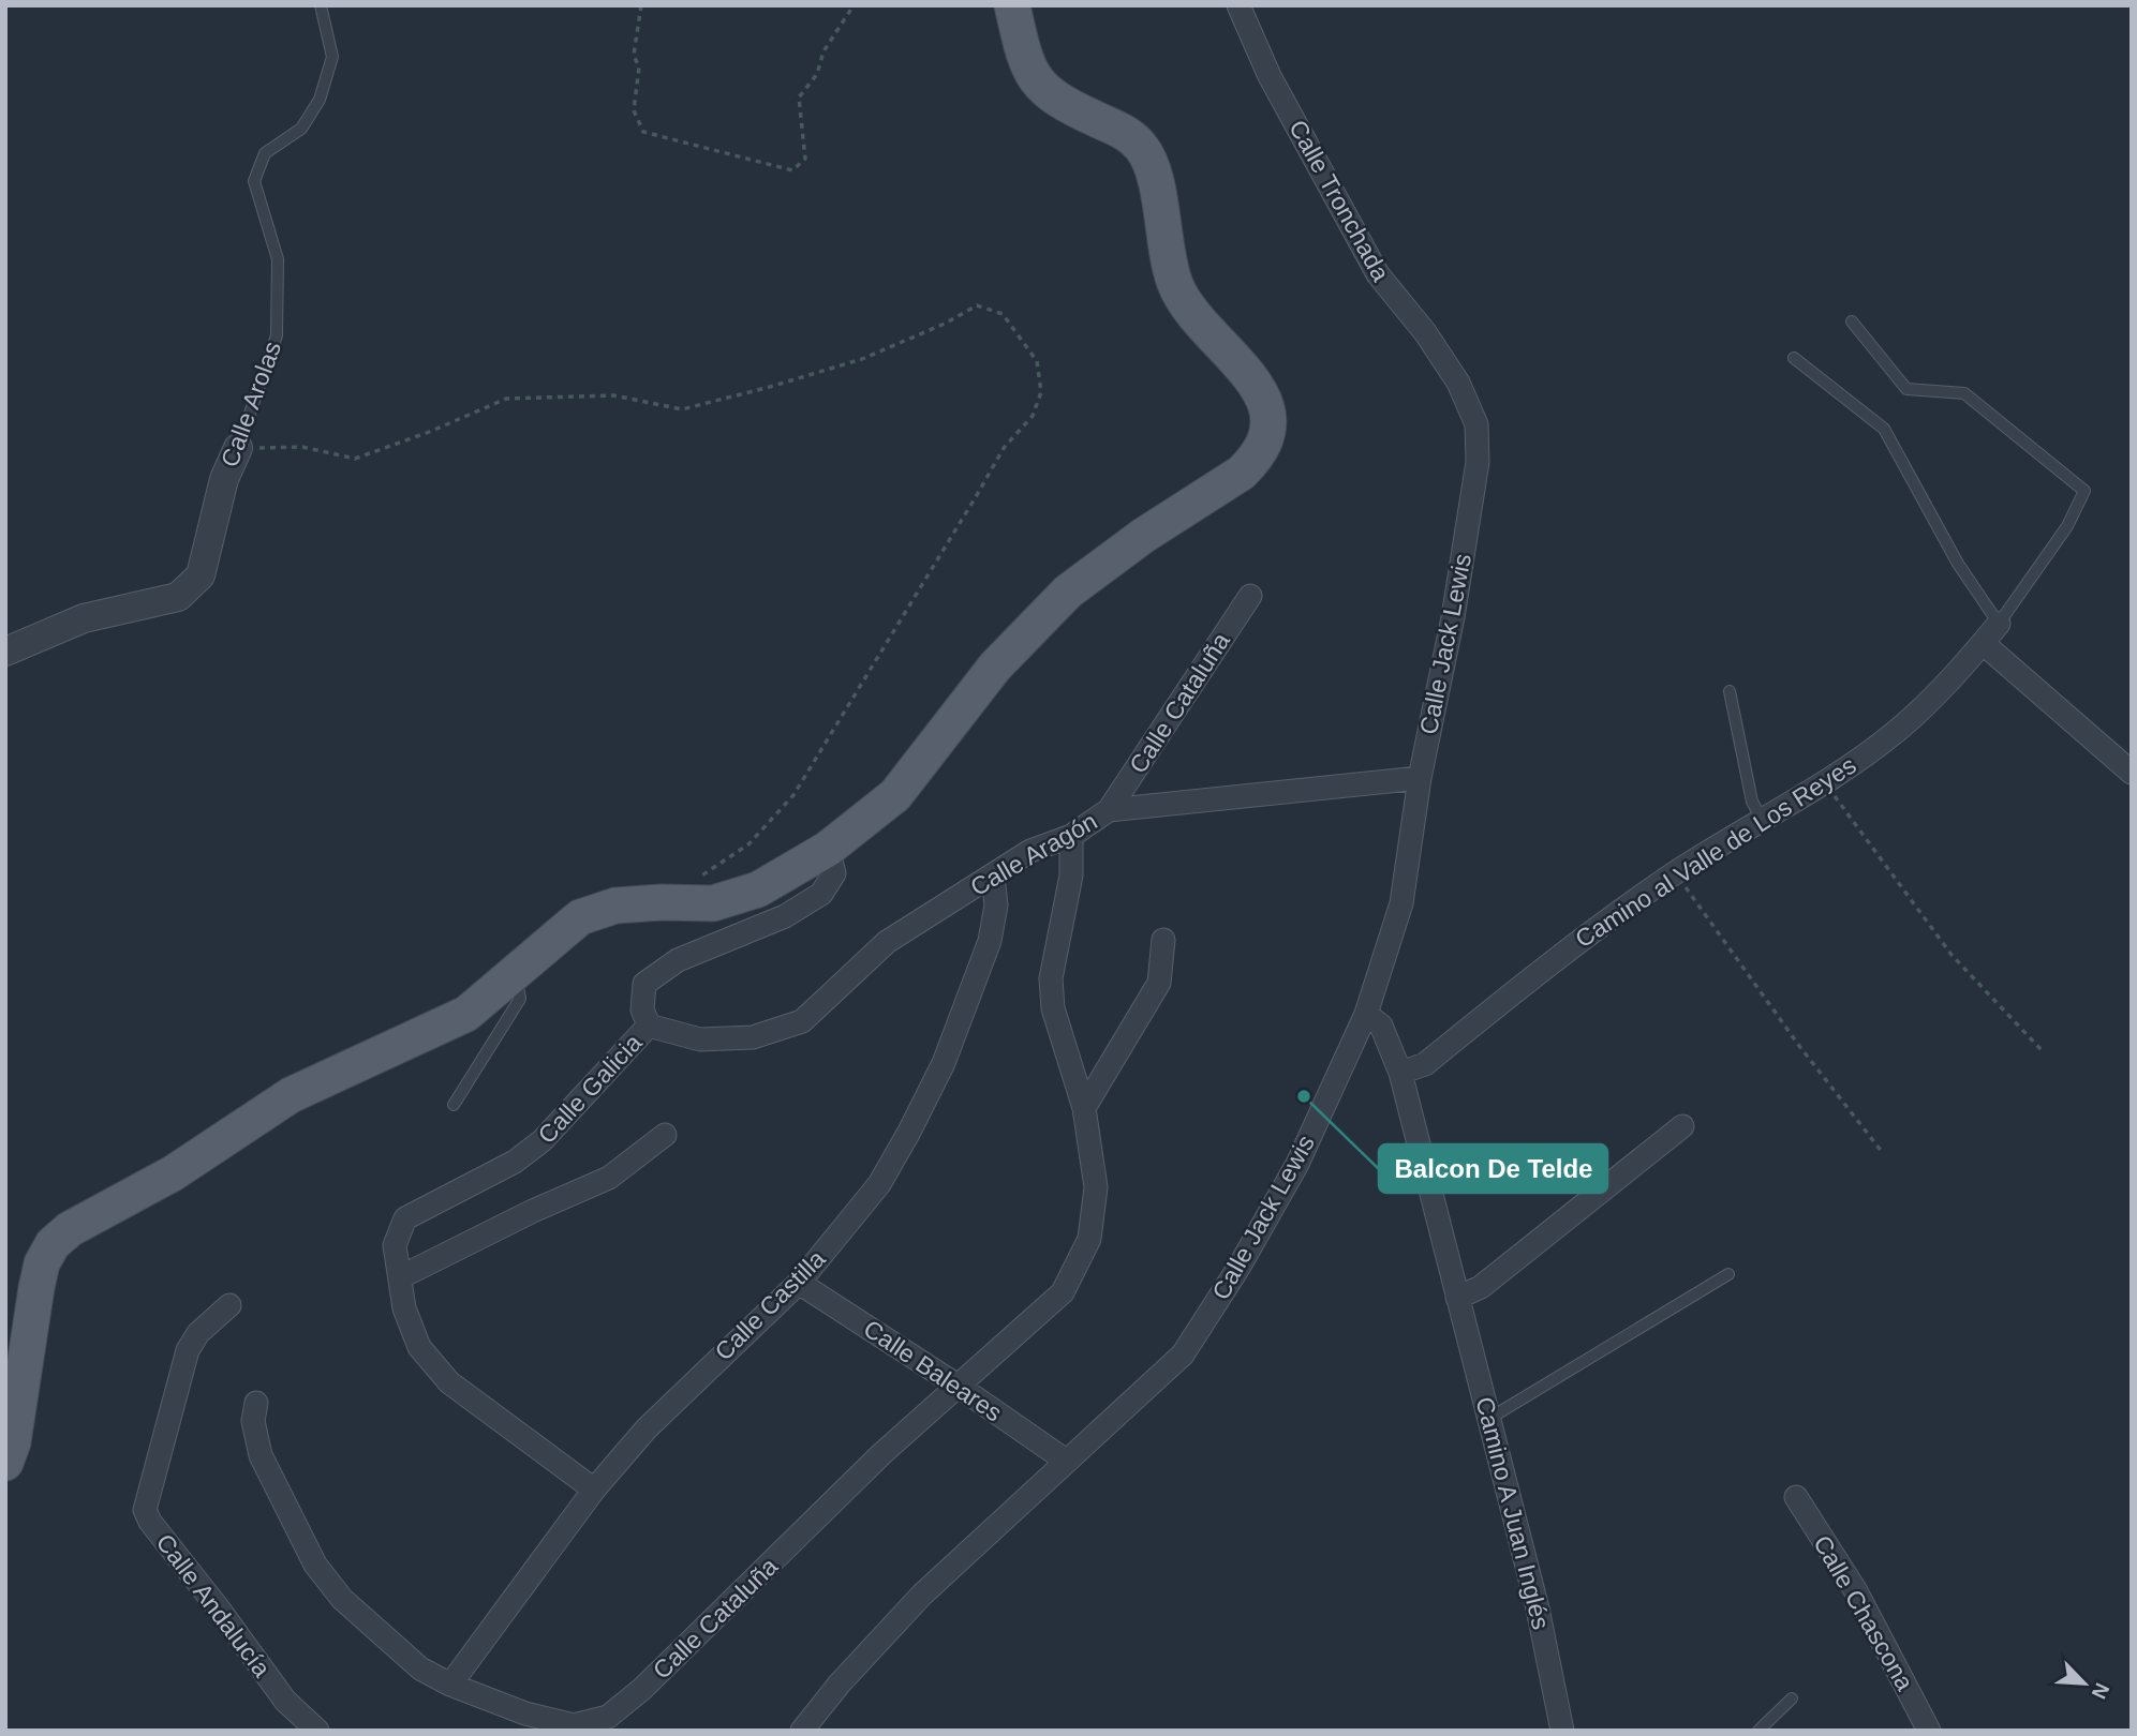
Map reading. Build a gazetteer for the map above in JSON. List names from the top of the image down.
{
  "streets": {
    "street": [
      "Calle Tronchada",
      "Calle Arolas",
      "Calle Jack Lewis",
      "Calle Cataluña",
      "Camino al Valle de Los Reyes",
      "Calle Aragón",
      "Calle Galicia",
      "Calle Castilla",
      "Calle Baleares",
      "Camino A Juan Inglés",
      "Calle Andalucía",
      "Calle Chascona"
    ]
  },
  "crossings": [
    ["Calle Tronchada", "Calle Jack Lewis"],
    ["Calle Jack Lewis", "Calle Aragón"],
    ["Calle Jack Lewis", "Calle Baleares"],
    ["Calle Jack Lewis", "Camino A Juan Inglés"],
    ["Calle Cataluña", "Calle Aragón"],
    ["Calle Cataluña", "Calle Castilla"],
    ["Calle Cataluña", "Calle Baleares"],
    ["Camino al Valle de Los Reyes", "Camino A Juan Inglés"],
    ["Calle Aragón", "Calle Galicia"],
    ["Calle Aragón", "Calle Castilla"],
    ["Calle Galicia", "Calle Castilla"],
    ["Calle Castilla", "Calle Baleares"]
  ],
  "places": ["Balcon De Telde"],
  "north": "bottom right"
}
